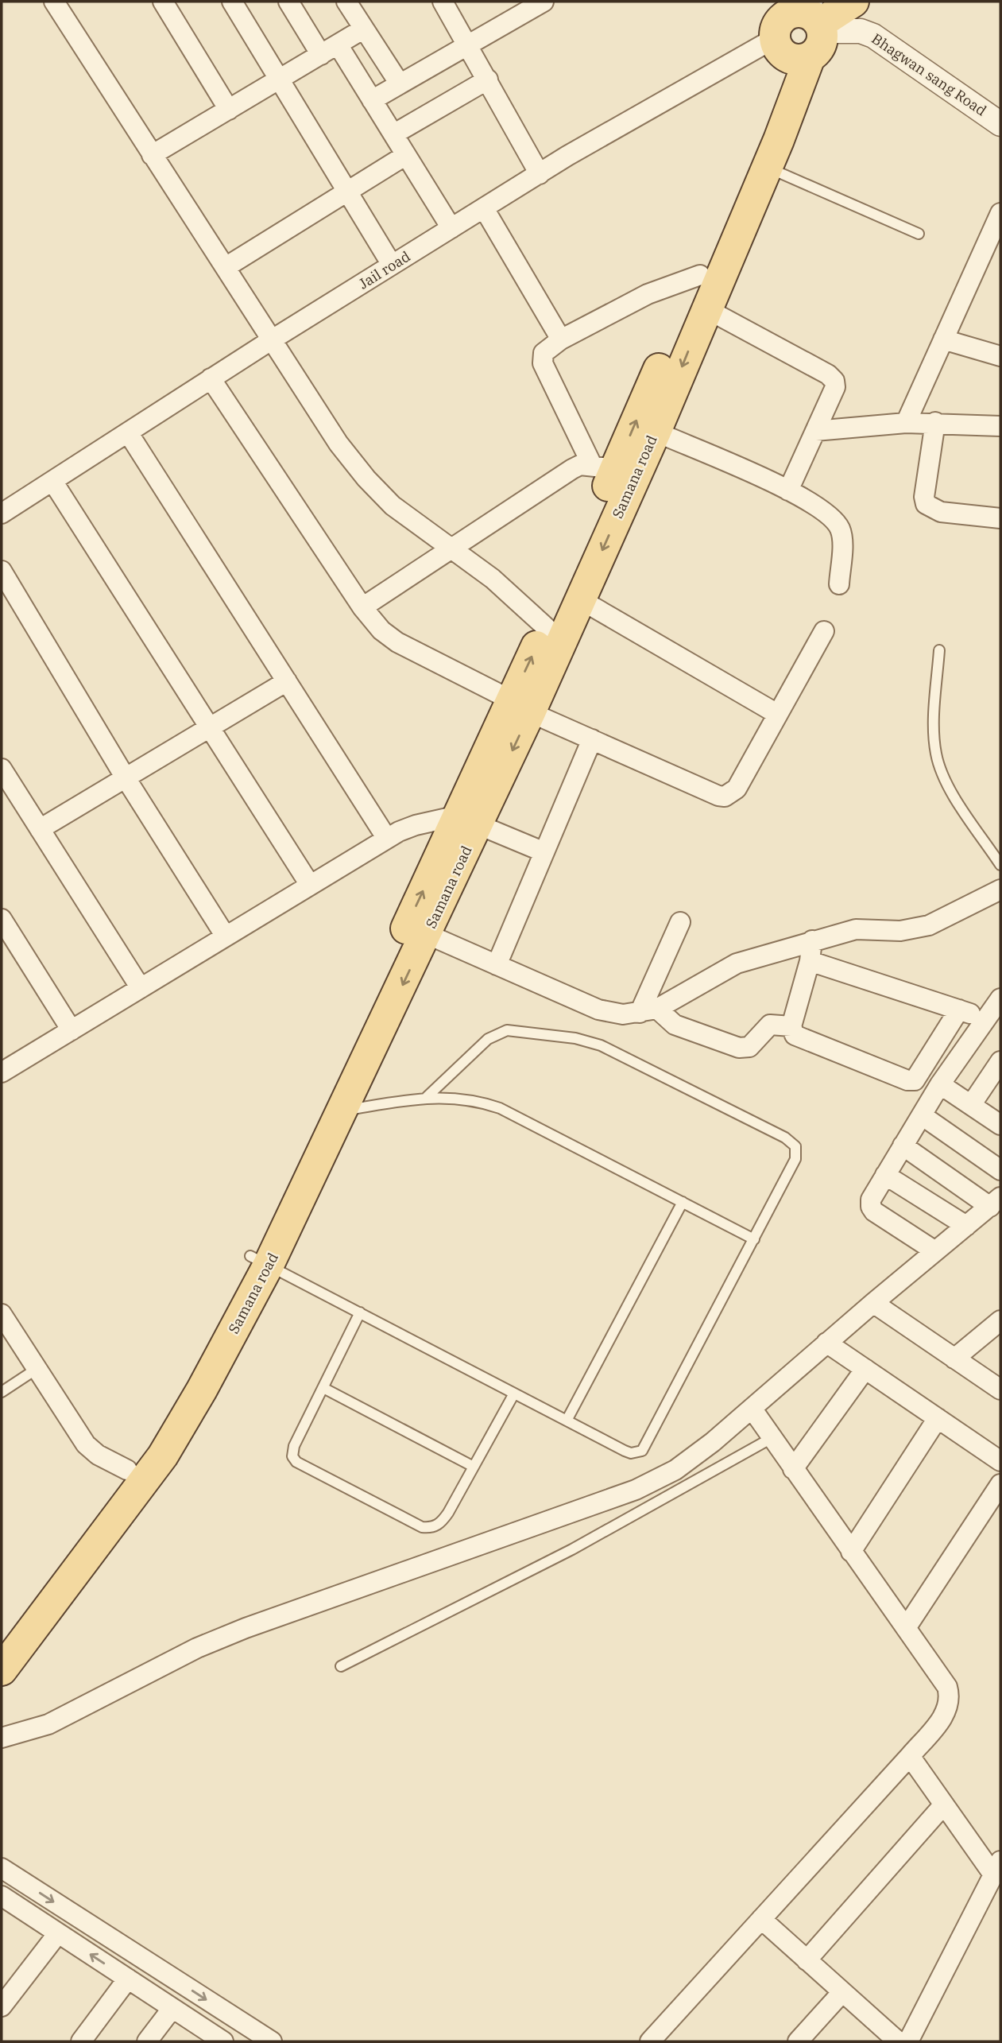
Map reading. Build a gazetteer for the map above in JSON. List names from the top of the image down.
{
  "streets": {
    "main road": ["Samana road"],
    "street": ["Bhagwan sang Road", "Jail road"]
  },
  "crossings": [
    ["Bhagwan sang Road", "Jail road"],
    ["Bhagwan sang Road", "Samana road"],
    ["Jail road", "Samana road"]
  ]
}
